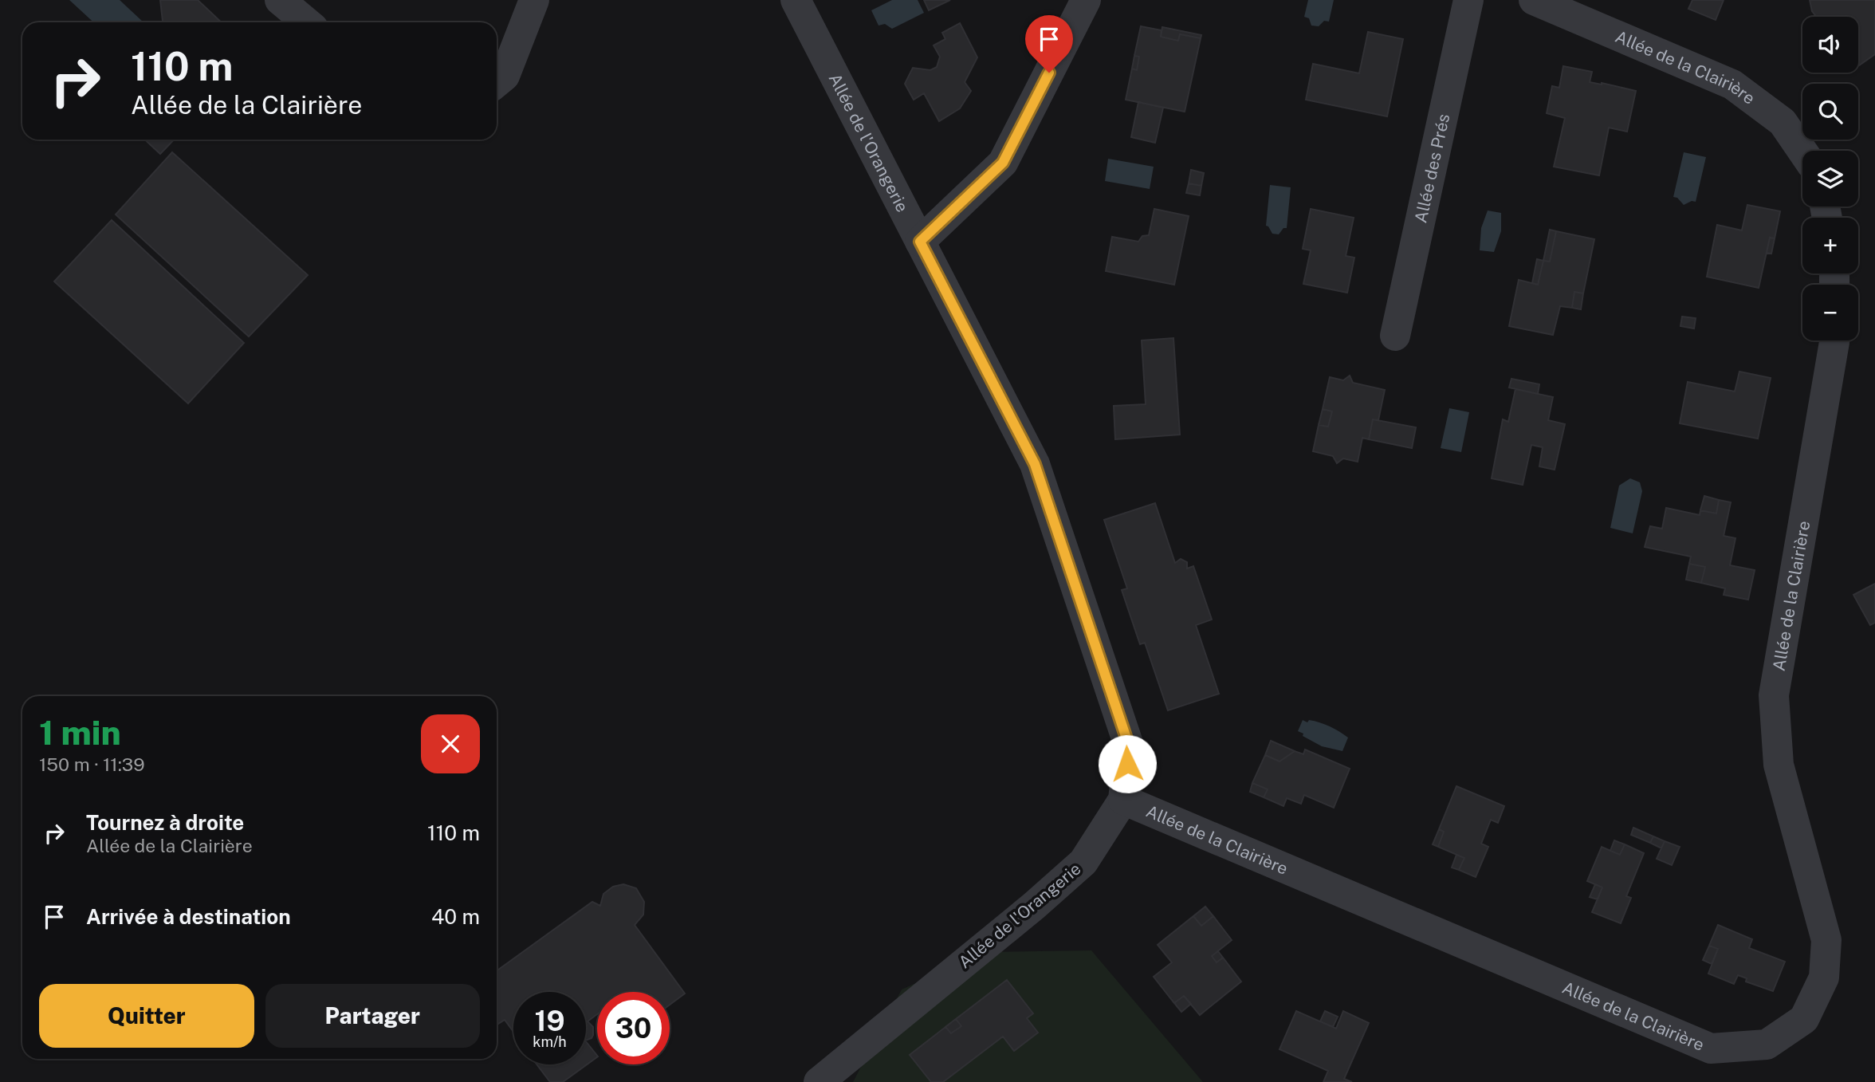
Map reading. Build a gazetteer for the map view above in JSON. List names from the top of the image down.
{
  "streets": {
    "street": ["Allée de la Clairière", "Allée de l'Orangerie", "Allée des Prés"]
  },
  "crossings": [
    ["Allée de la Clairière", "Allée de l'Orangerie"]
  ],
  "page": {
    "map_buttons": ["+", "−"],
    "turn": ["110 m", "Allée de la Clairière"],
    "heading": ["1 min", "150 m · 11:39"],
    "list": [
      {
        "name": "Tournez à droite",
        "note": "Allée de la Clairière",
        "value": "110 m"
      },
      {
        "name": "Arrivée à destination",
        "value": "40 m"
      }
    ],
    "buttons": ["Quitter", "Partager"],
    "speed": "19 km/h",
    "limit": "30"
  }
}
